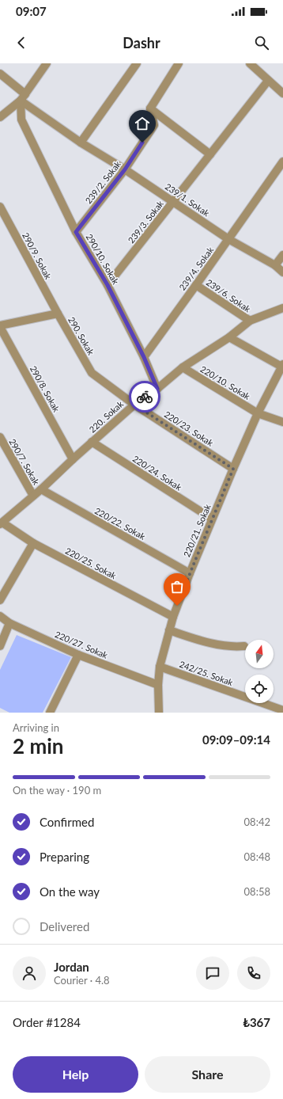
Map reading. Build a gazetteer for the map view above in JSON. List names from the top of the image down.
{
  "streets": {
    "street": [
      "239/2. Sokak",
      "239/1. Sokak",
      "239/3. Sokak",
      "290/9. Sokak",
      "290/10. Sokak",
      "239/4. Sokak",
      "239/6. Sokak",
      "290. Sokak",
      "220/10. Sokak",
      "290/8. Sokak",
      "220. Sokak",
      "220/23. Sokak",
      "290/7. Sokak",
      "220/24. Sokak",
      "220/22. Sokak",
      "220/21. Sokak",
      "220/25. Sokak",
      "220/27. Sokak",
      "242/25. Sokak"
    ]
  },
  "crossings": [
    ["239/2. Sokak", "239/1. Sokak"],
    ["239/2. Sokak", "290/10. Sokak"],
    ["239/1. Sokak", "239/3. Sokak"],
    ["239/1. Sokak", "290/10. Sokak"],
    ["239/1. Sokak", "239/4. Sokak"],
    ["239/3. Sokak", "290/10. Sokak"],
    ["290/9. Sokak", "290. Sokak"],
    ["290/10. Sokak", "239/4. Sokak"],
    ["239/4. Sokak", "239/6. Sokak"],
    ["239/6. Sokak", "220. Sokak"],
    ["290. Sokak", "290/8. Sokak"],
    ["290. Sokak", "220. Sokak"],
    ["290. Sokak", "220/23. Sokak"],
    ["220/10. Sokak", "220. Sokak"],
    ["220/10. Sokak", "220/21. Sokak"],
    ["290/8. Sokak", "220. Sokak"],
    ["220. Sokak", "220/23. Sokak"],
    ["220. Sokak", "290/7. Sokak"],
    ["220. Sokak", "220/24. Sokak"],
    ["220. Sokak", "220/22. Sokak"],
    ["220. Sokak", "220/25. Sokak"],
    ["220/23. Sokak", "220/21. Sokak"],
    ["220/24. Sokak", "220/21. Sokak"],
    ["220/22. Sokak", "220/21. Sokak"],
    ["220/21. Sokak", "220/25. Sokak"],
    ["220/21. Sokak", "220/27. Sokak"],
    ["220/21. Sokak", "242/25. Sokak"]
  ],
  "north": "top",
  "page": {
    "status": "09:07",
    "header": "Dashr",
    "heading": ["2 min", "Arriving in", "09:09–09:14"],
    "panel": [
      "Jordan",
      "Courier · 4.8",
      "Order #1284",
      "₺367"
    ],
    "bar": "On the way · 190 m",
    "list": [
      ["Confirmed", "08:42"],
      ["Preparing", "08:48"],
      ["On the way", "08:58"],
      "Delivered"
    ],
    "buttons": ["Help", "Share"]
  }
}
